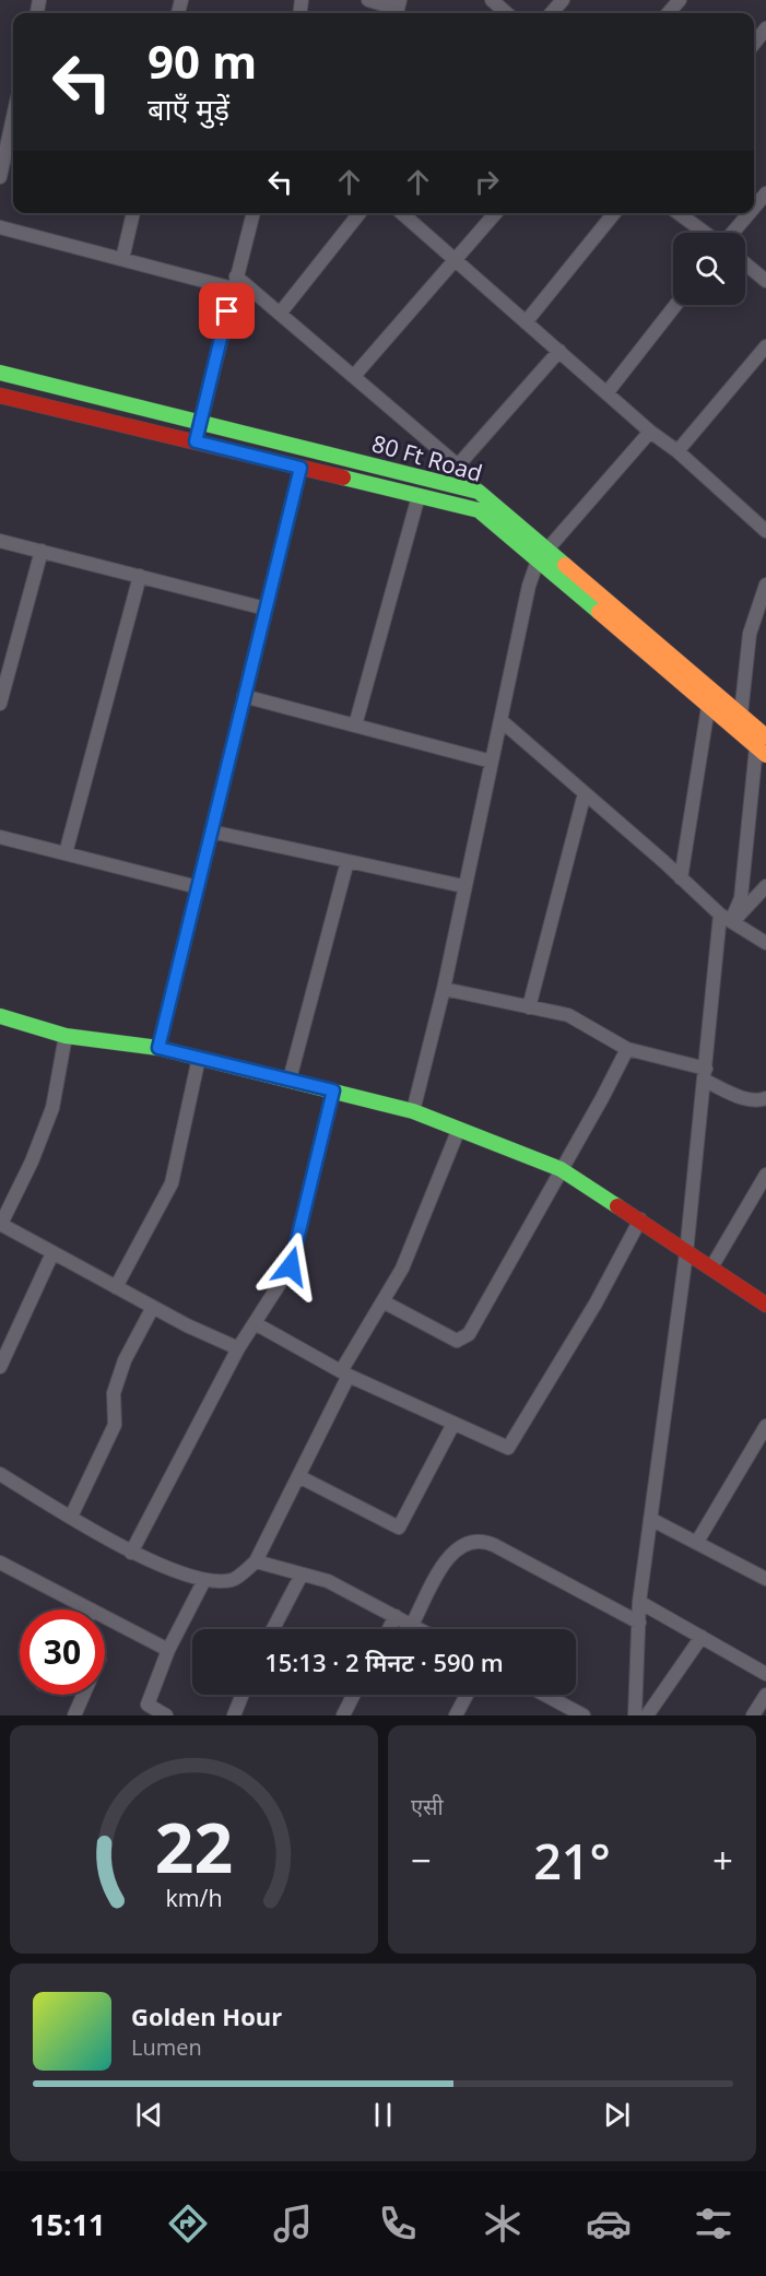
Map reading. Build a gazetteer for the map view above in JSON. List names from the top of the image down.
{
  "streets": {
    "main road": ["80 Ft Road"]
  },
  "page": {
    "turn": ["90 m", "बाएँ मुड़ें"],
    "limit": "30",
    "trip": "15:13 · 2 मिनट · 590 m",
    "tile": "एसी",
    "heat": ["−", "21°", "+"],
    "song": ["Golden Hour", "Lumen"],
    "tabs": "15:11",
    "gauge": ["22", "km/h"]
  }
}
